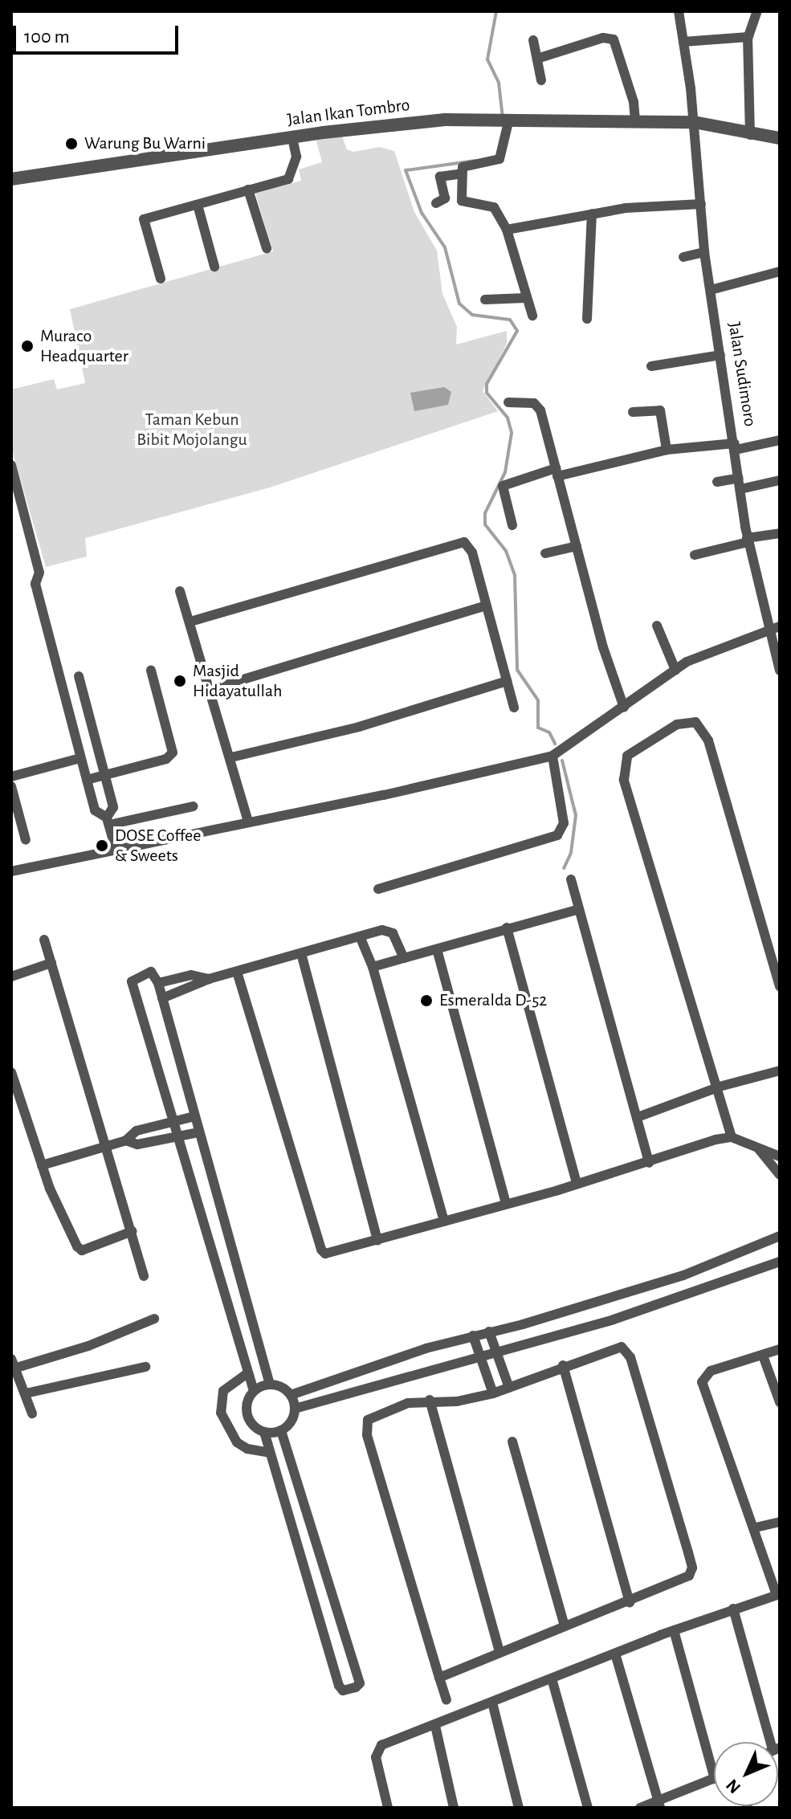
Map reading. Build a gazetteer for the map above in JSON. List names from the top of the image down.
{
  "streets": {
    "street": ["Jalan Ikan Tombro", "Jalan Sudimoro"]
  },
  "crossings": [
    ["Jalan Ikan Tombro", "Jalan Sudimoro"]
  ],
  "parks": ["Taman Kebun Bibit Mojolangu"],
  "places": [
    "Warung Bu Warni",
    "Muraco Headquarter",
    "Masjid Hidayatullah",
    "DOSE Coffee & Sweets",
    "Esmeralda D-52"
  ],
  "scale_bar": "100 m",
  "north": "bottom left"
}
